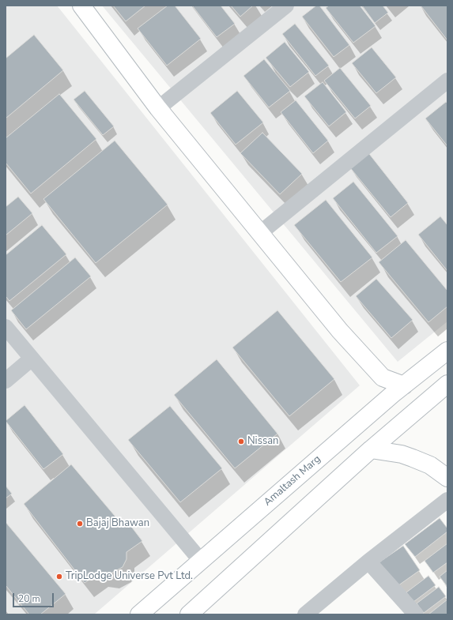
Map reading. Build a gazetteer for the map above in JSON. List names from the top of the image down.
{
  "streets": {
    "main road": ["Amaltash Marg"]
  },
  "places": ["Nissan", "Bajaj Bhawan", "TripLodge Universe Pvt Ltd."],
  "scale_bar": "20 m"
}
